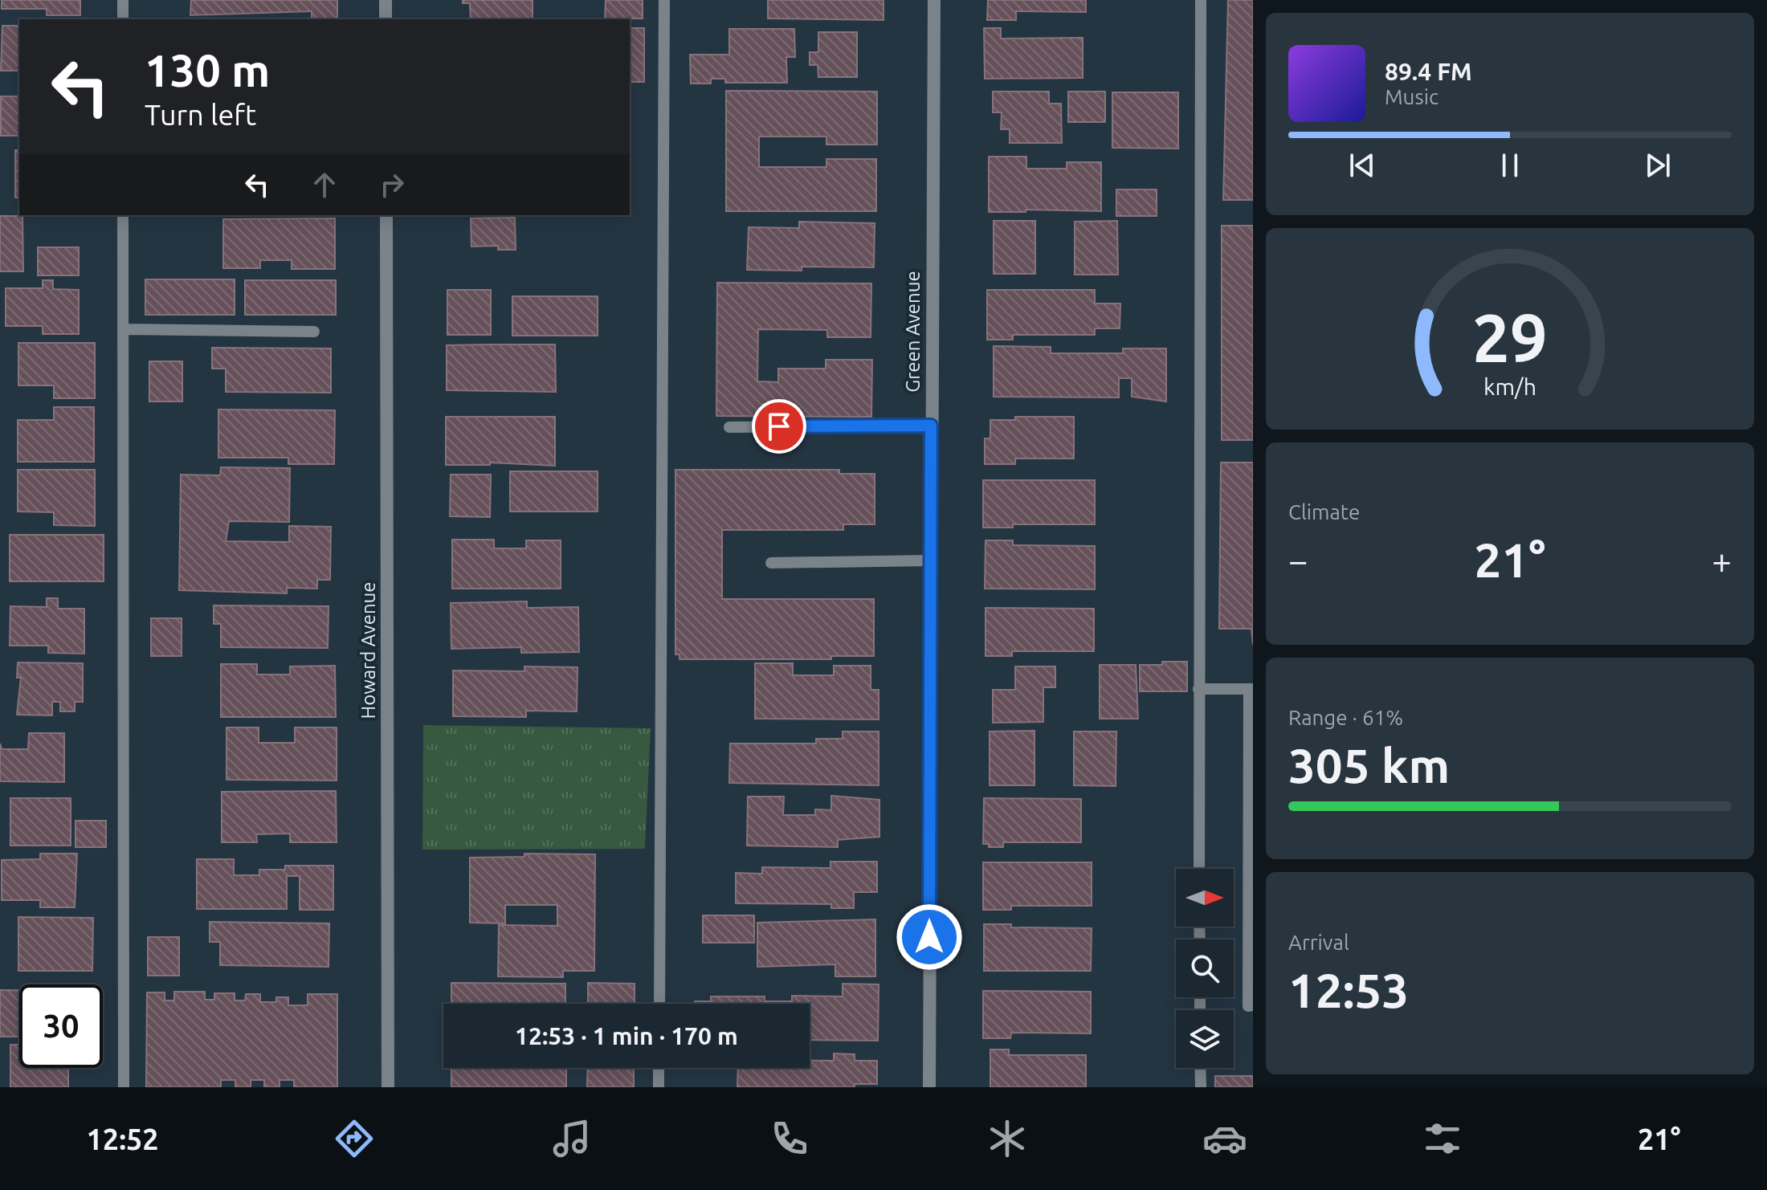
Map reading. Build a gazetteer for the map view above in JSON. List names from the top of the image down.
{
  "streets": {
    "street": ["Green Avenue", "Howard Avenue"]
  },
  "north": "right",
  "page": {
    "turn": ["130 m", "Turn left"],
    "song": ["89.4 FM", "Music"],
    "tile": [
      "Climate",
      ["Range · 61%", "305 km"],
      ["Arrival", "12:53"]
    ],
    "heat": ["−", "21°", "+"],
    "limit": "30",
    "trip": "12:53 · 1 min · 170 m",
    "tabs": ["12:52", "21°"],
    "gauge": ["29", "km/h"]
  }
}
